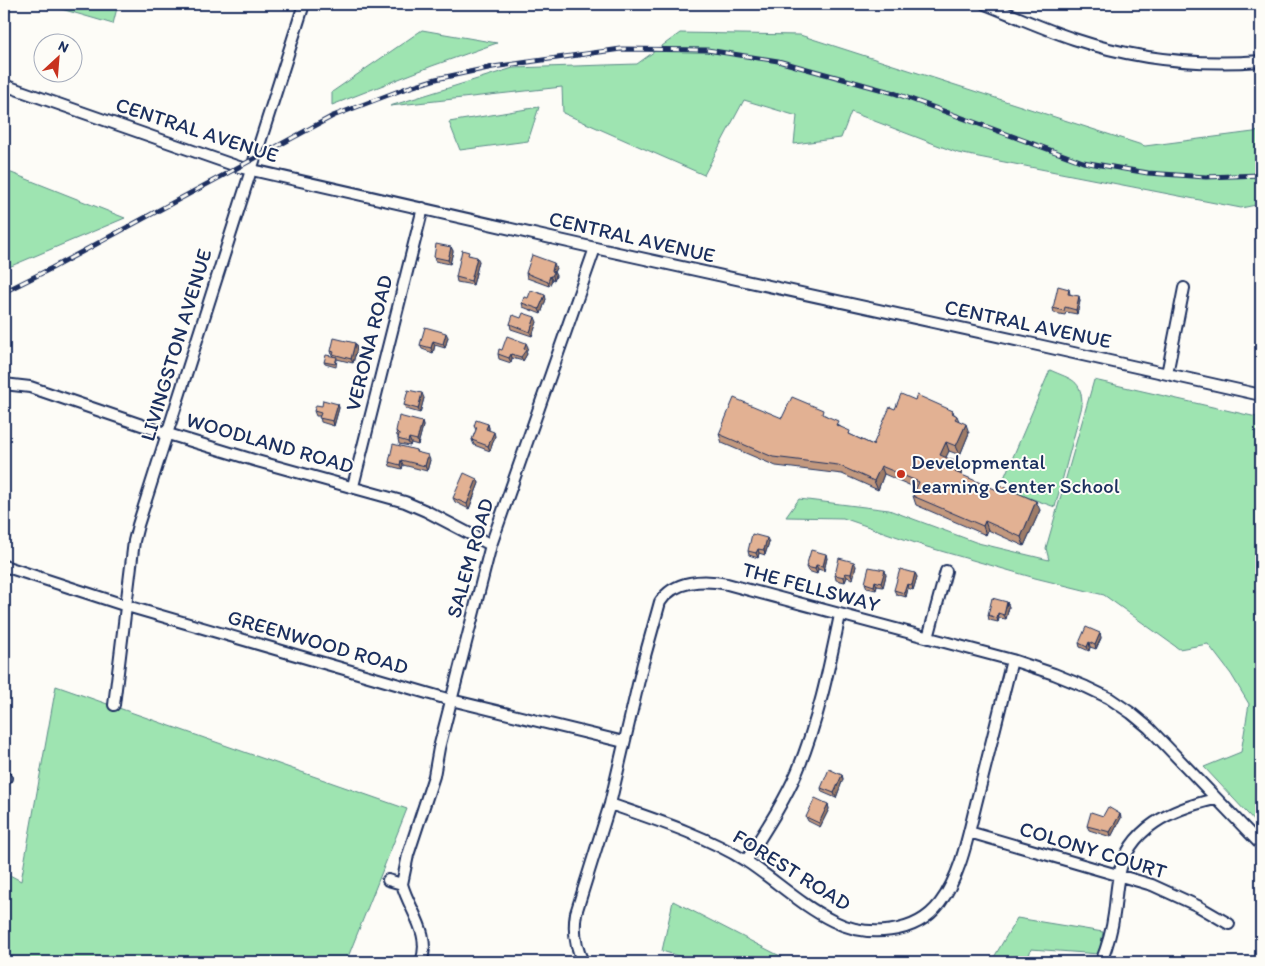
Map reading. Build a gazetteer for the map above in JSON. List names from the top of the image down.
{
  "streets": {
    "street": [
      "CENTRAL AVENUE",
      "VERONA ROAD",
      "LIVINGSTON AVENUE",
      "WOODLAND ROAD",
      "SALEM ROAD",
      "THE FELLSWAY",
      "GREENWOOD ROAD",
      "COLONY COURT",
      "FOREST ROAD"
    ]
  },
  "crossings": [
    ["CENTRAL AVENUE", "VERONA ROAD"],
    ["CENTRAL AVENUE", "LIVINGSTON AVENUE"],
    ["CENTRAL AVENUE", "SALEM ROAD"],
    ["VERONA ROAD", "WOODLAND ROAD"],
    ["LIVINGSTON AVENUE", "WOODLAND ROAD"],
    ["LIVINGSTON AVENUE", "GREENWOOD ROAD"],
    ["WOODLAND ROAD", "SALEM ROAD"],
    ["SALEM ROAD", "GREENWOOD ROAD"],
    ["THE FELLSWAY", "GREENWOOD ROAD"],
    ["THE FELLSWAY", "FOREST ROAD"],
    ["COLONY COURT", "FOREST ROAD"]
  ],
  "places": ["Developmental Learning Center School"],
  "north": "top right"
}
